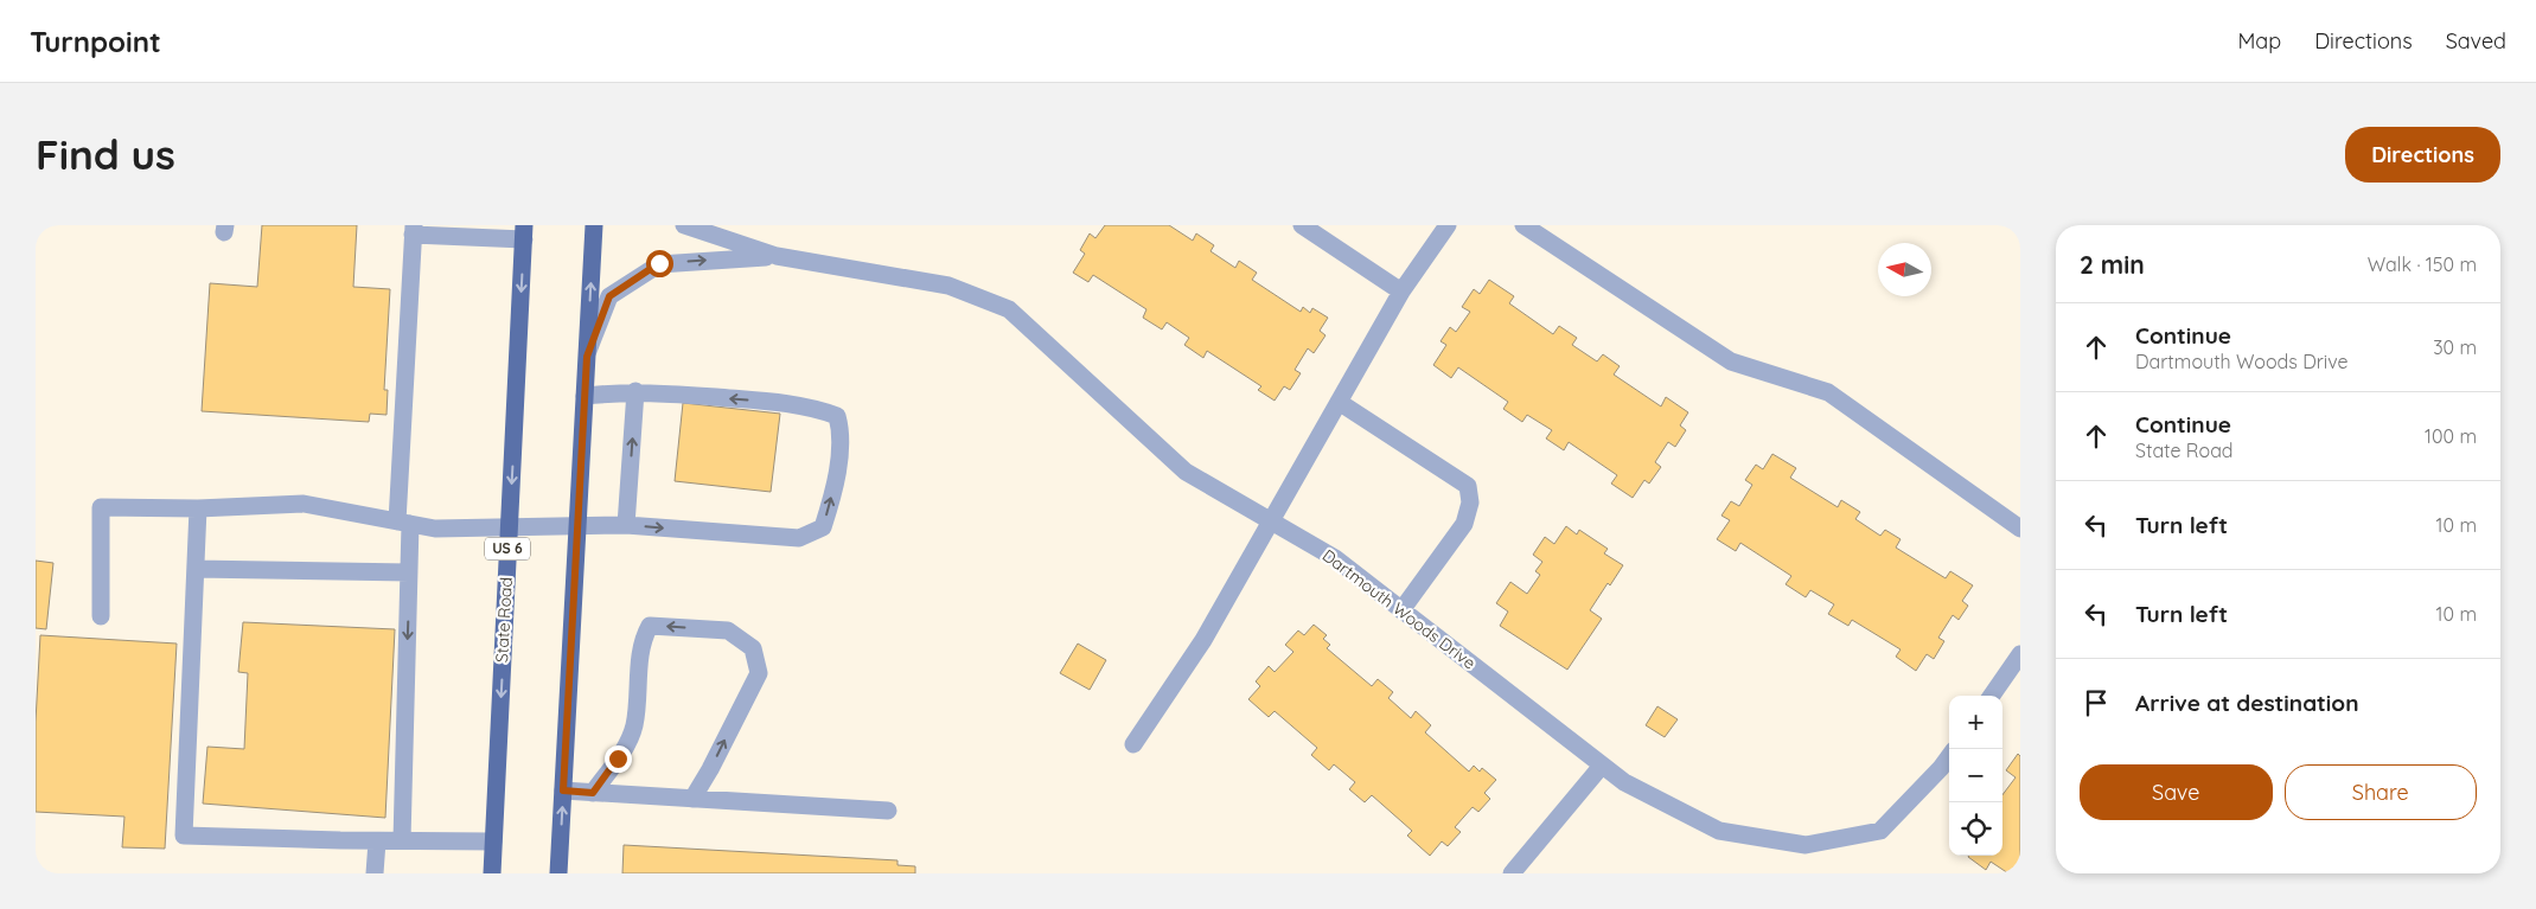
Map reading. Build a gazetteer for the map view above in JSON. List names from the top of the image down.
{
  "streets": {
    "main road": ["US 6", "State Road"],
    "street": ["Dartmouth Woods Drive"]
  },
  "north": "left",
  "page": {
    "header": "Turnpoint",
    "nav": ["Map", "Directions", "Saved"],
    "buttons": [
      "Directions",
      ["Save", "Share"]
    ],
    "title": "Find us",
    "heading": ["2 min", "Walk · 150 m"],
    "list": [
      ["Continue", "Dartmouth Woods Drive", "30 m"],
      ["Continue", "State Road", "100 m"],
      ["Turn left", "10 m"],
      ["Turn left", "10 m"],
      "Arrive at destination"
    ],
    "map_buttons": ["+", "−"]
  }
}
